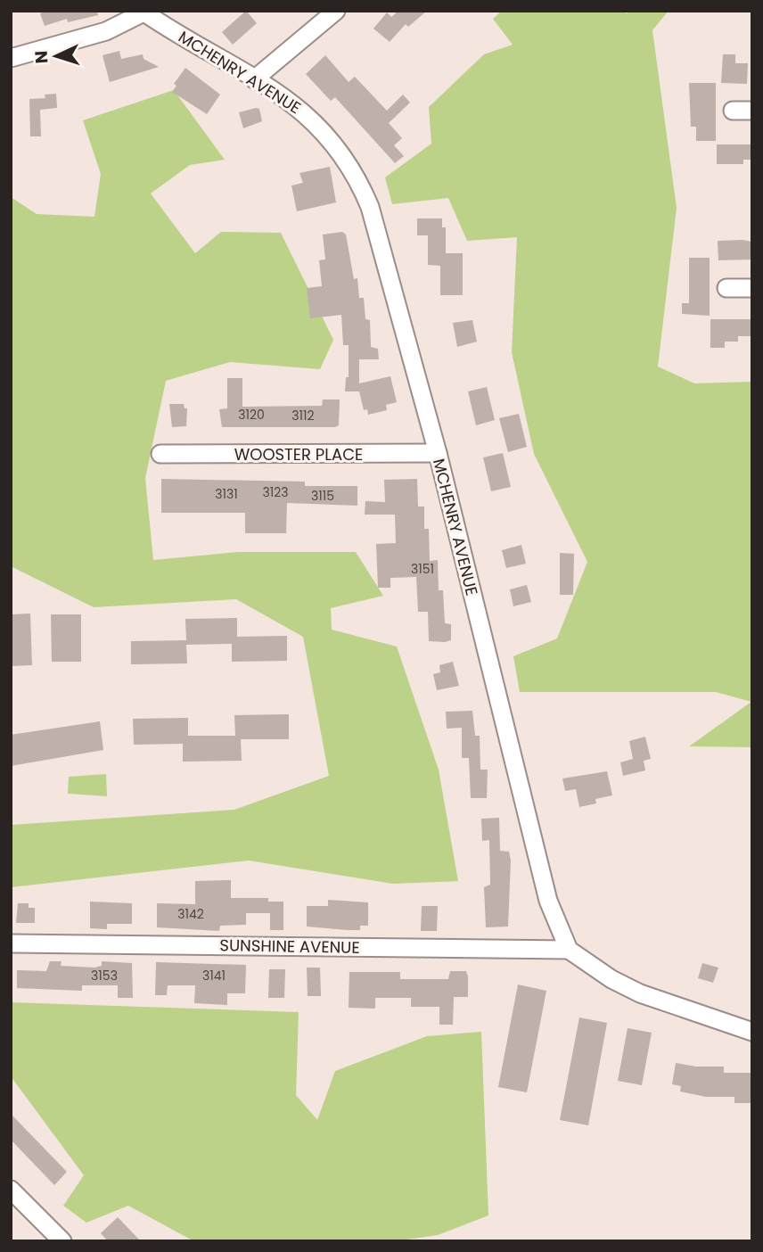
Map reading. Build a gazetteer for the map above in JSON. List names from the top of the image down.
{
  "streets": {
    "street": ["MCHENRY AVENUE", "WOOSTER PLACE", "SUNSHINE AVENUE"]
  },
  "crossings": [
    ["MCHENRY AVENUE", "WOOSTER PLACE"],
    ["MCHENRY AVENUE", "SUNSHINE AVENUE"]
  ],
  "house_numbers": [
    "3120",
    "3112",
    "3123",
    "3131",
    "3115",
    "3151",
    "3142",
    "3153",
    "3141"
  ],
  "north": "left"
}
